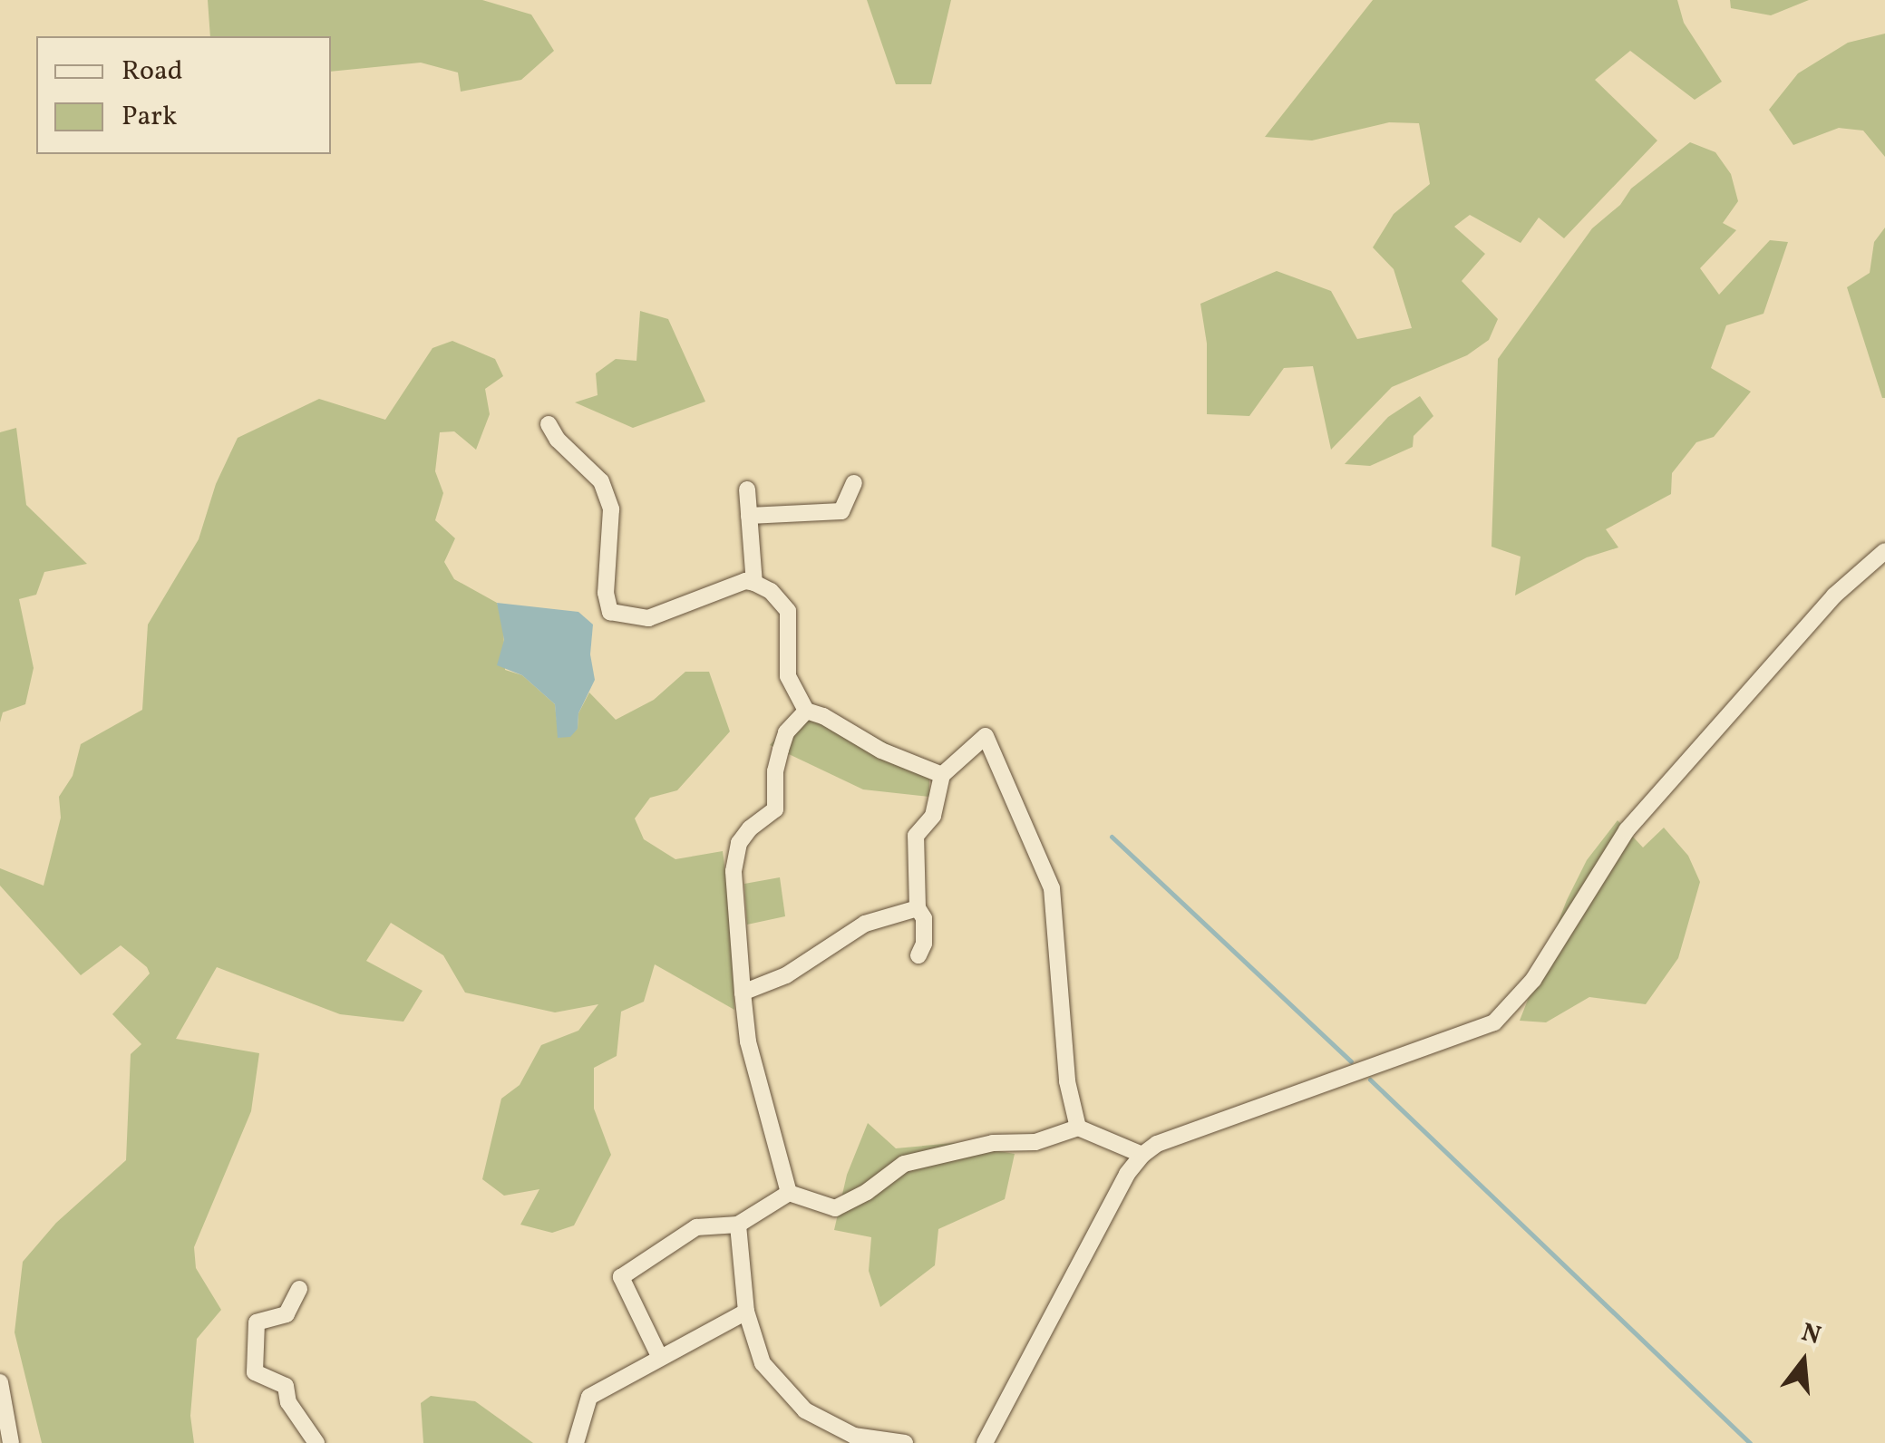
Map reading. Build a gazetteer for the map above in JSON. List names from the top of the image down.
{
  "legend": ["Road", "Park"],
  "north": "top"
}
